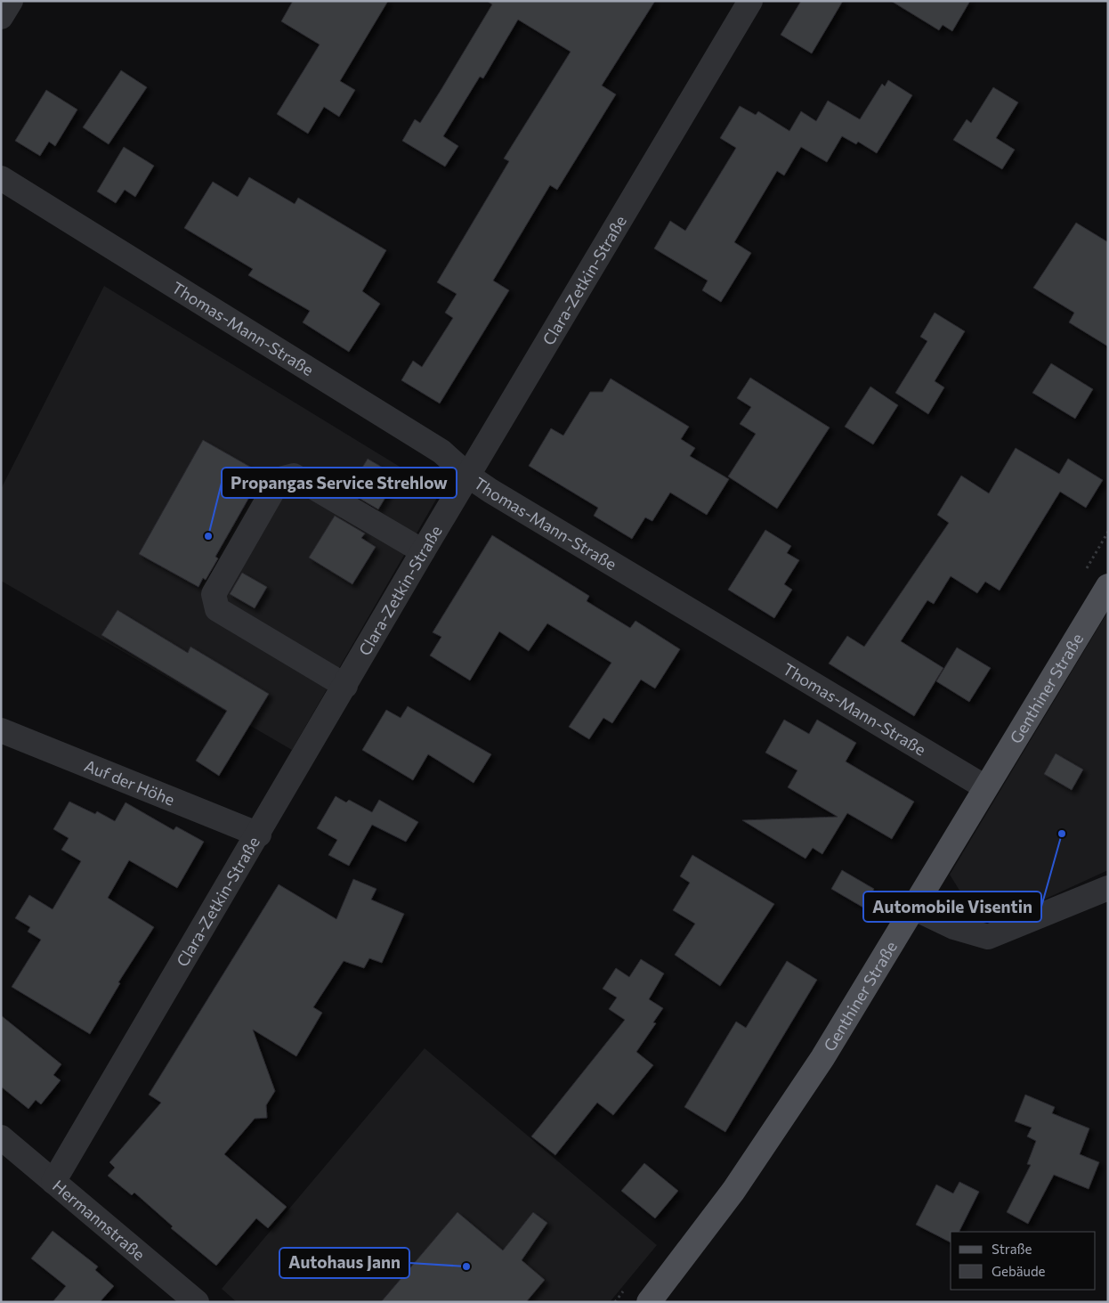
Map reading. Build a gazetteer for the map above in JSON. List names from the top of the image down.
{
  "streets": {
    "main road": ["Genthiner Straße"],
    "street": [
      "Clara-Zetkin-Straße",
      "Thomas-Mann-Straße",
      "Auf der Höhe",
      "Hermannstraße"
    ]
  },
  "crossings": [
    ["Clara-Zetkin-Straße", "Thomas-Mann-Straße"],
    ["Clara-Zetkin-Straße", "Auf der Höhe"],
    ["Clara-Zetkin-Straße", "Hermannstraße"],
    ["Thomas-Mann-Straße", "Genthiner Straße"]
  ],
  "places": ["Propangas Service Strehlow", "Automobile Visentin", "Autohaus Jann"],
  "legend": ["Straße", "Gebäude"]
}
